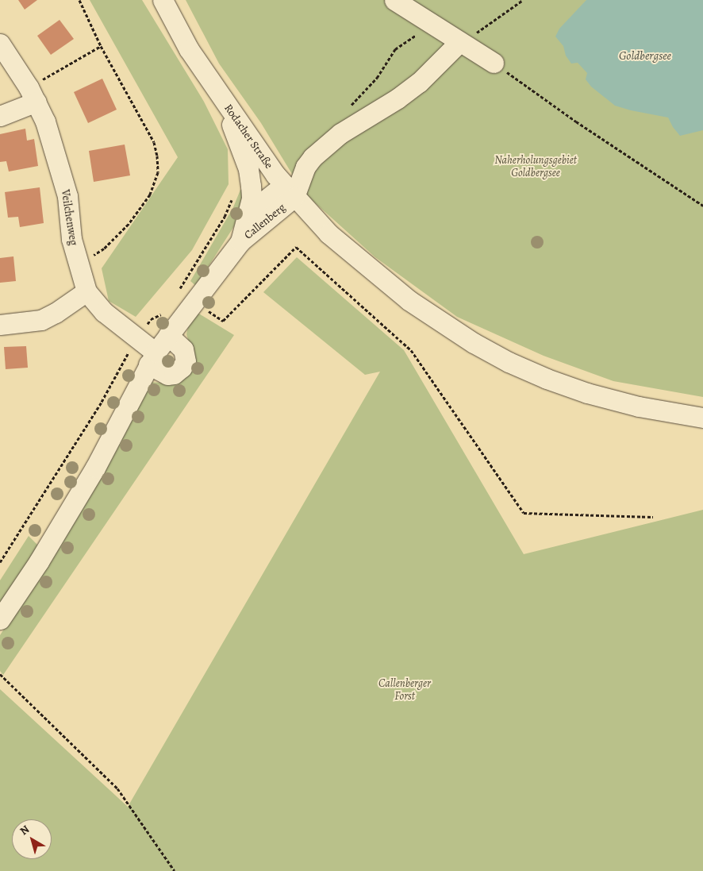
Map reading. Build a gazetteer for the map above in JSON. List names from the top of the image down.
{
  "streets": {
    "street": ["Rodacher Straße", "Veilchenweg", "Callenberg"]
  },
  "crossings": [
    ["Rodacher Straße", "Callenberg"]
  ],
  "water": ["Goldbergsee"],
  "parks": ["Naherholungsgebiet Goldbergsee", "Callenberger Forst"],
  "north": "top left"
}
